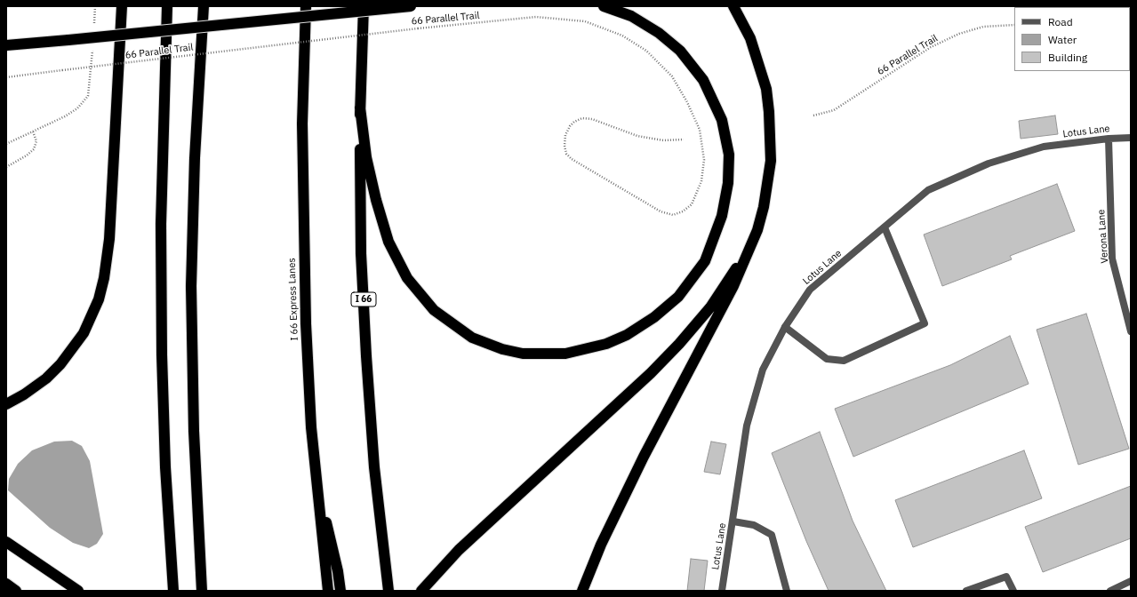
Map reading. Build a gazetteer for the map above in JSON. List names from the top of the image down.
{
  "streets": {
    "highway": ["I 66 Express Lanes", "I 66"],
    "street": ["Lotus Lane", "Verona Lane"],
    "path": ["66 Parallel Trail"]
  },
  "crossings": [
    ["Lotus Lane", "Verona Lane"]
  ],
  "legend": ["Road", "Water", "Building"]
}
